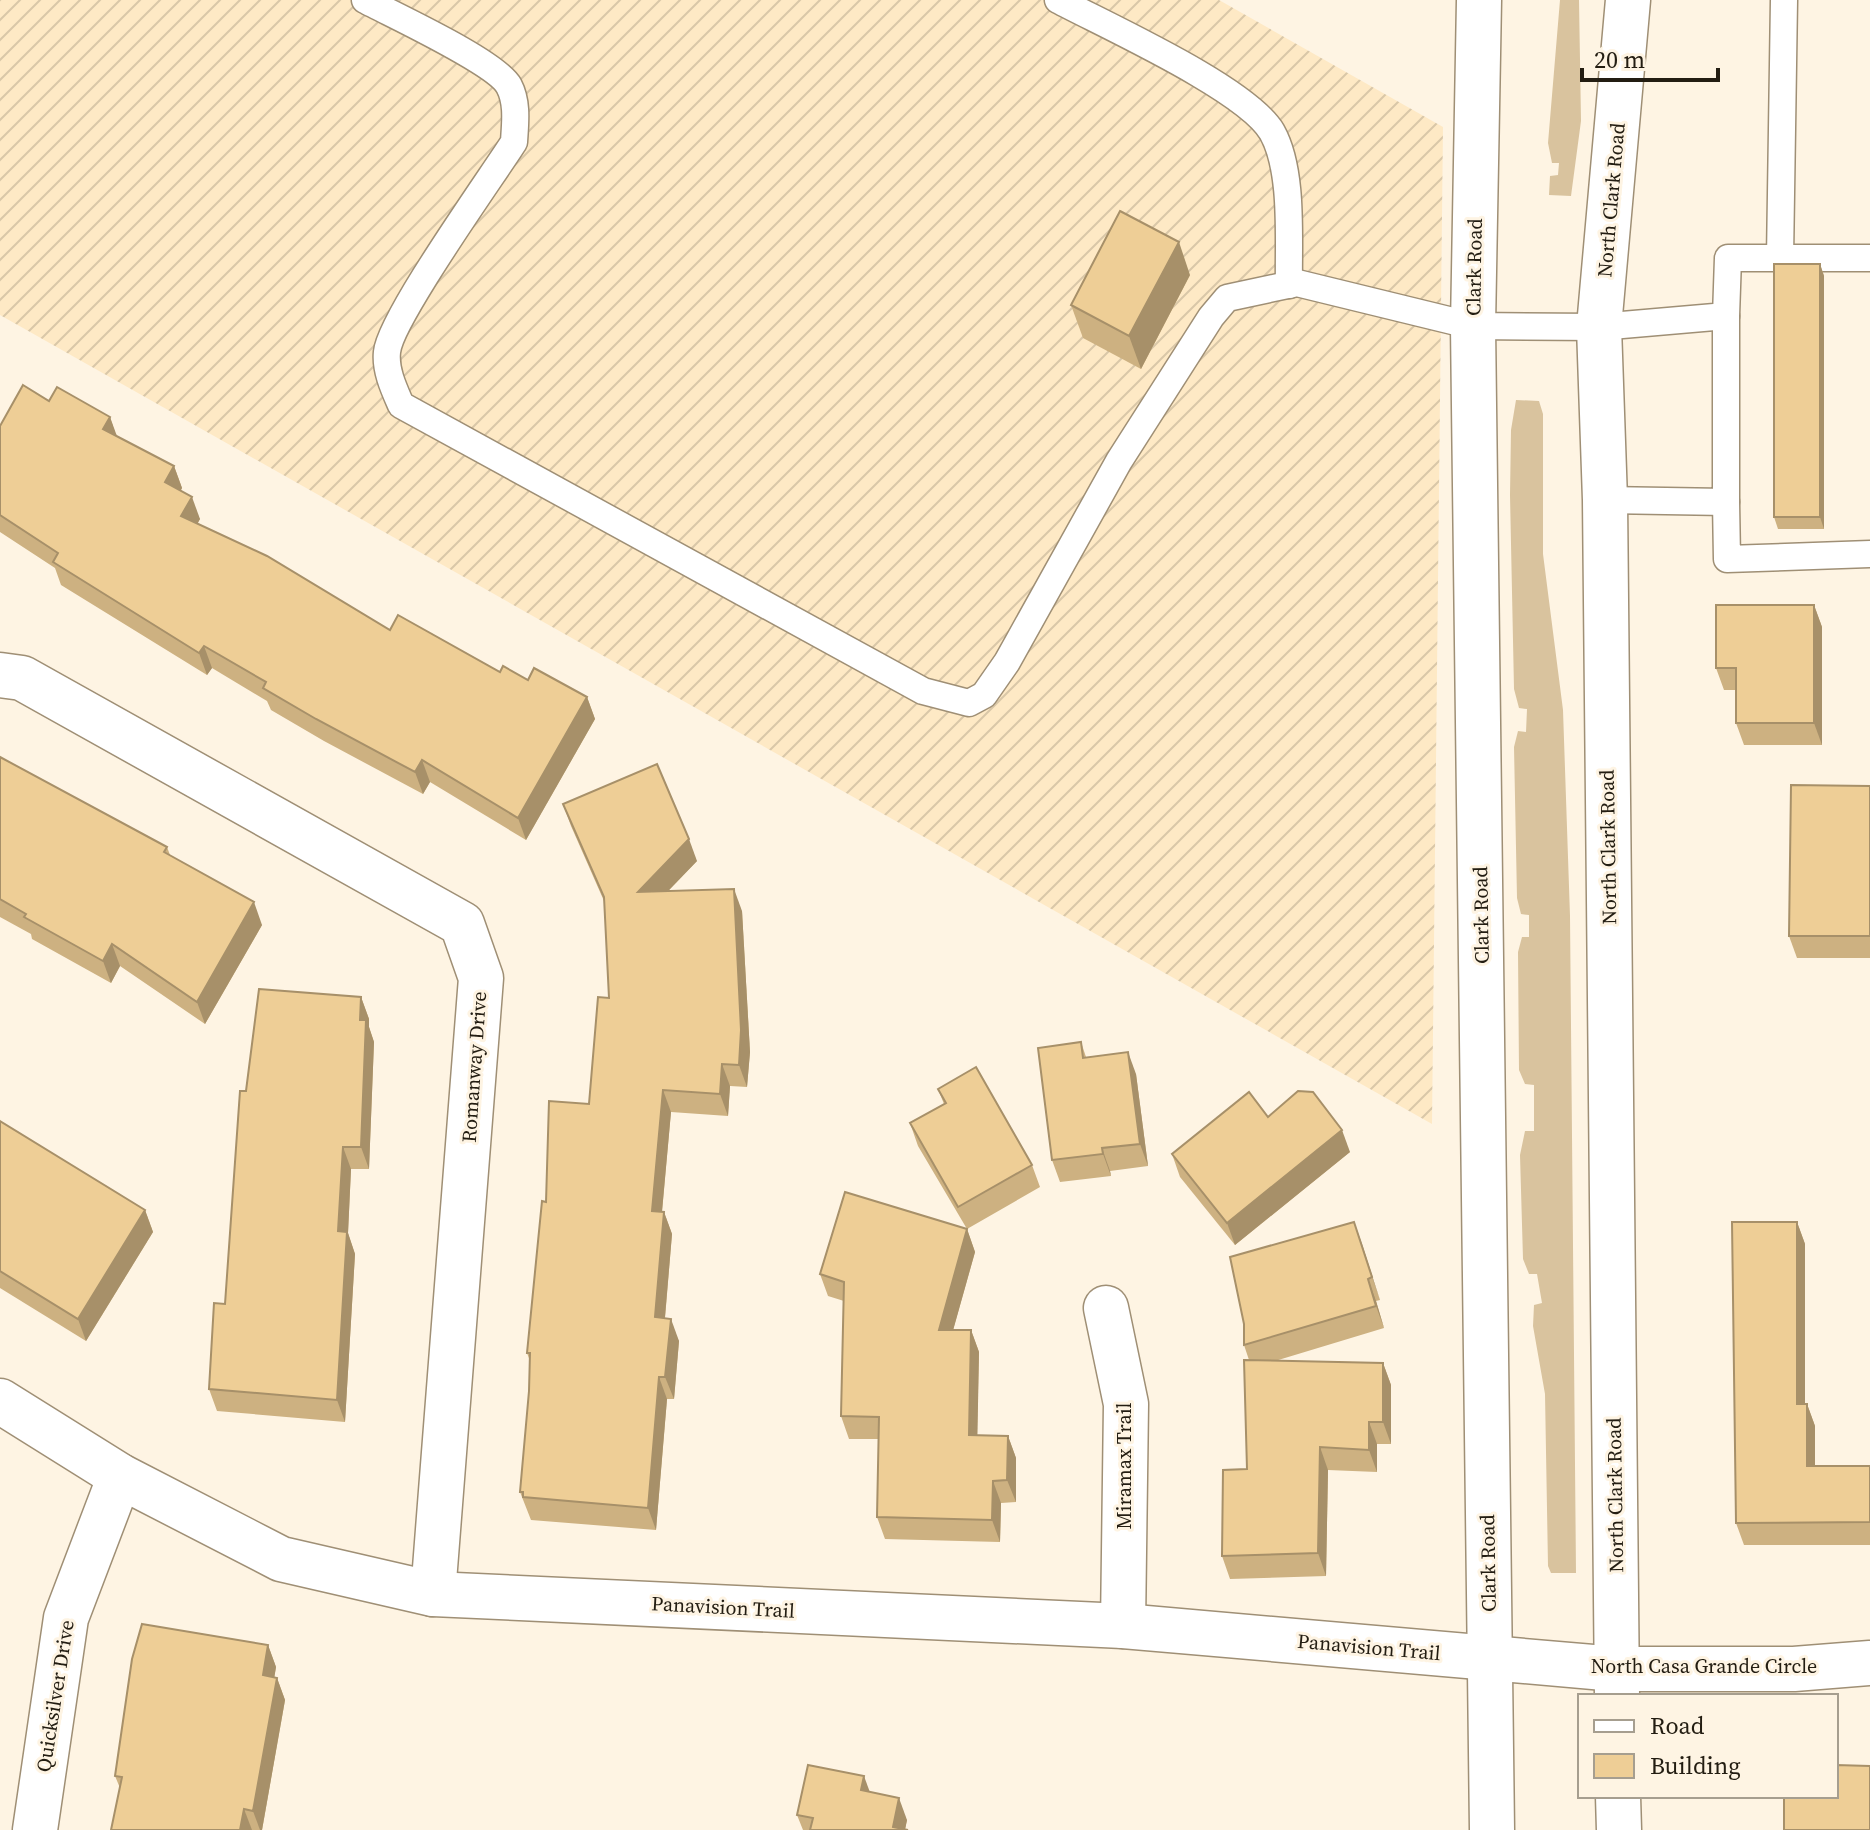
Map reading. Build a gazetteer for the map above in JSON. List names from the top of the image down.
{
  "streets": {
    "street": [
      "North Clark Road",
      "Clark Road",
      "Romanway Drive",
      "Miramax Trail",
      "Panavision Trail",
      "North Casa Grande Circle",
      "Quicksilver Drive"
    ]
  },
  "crossings": [
    ["North Clark Road", "North Casa Grande Circle"],
    ["Clark Road", "Panavision Trail"],
    ["Clark Road", "North Casa Grande Circle"],
    ["Romanway Drive", "Panavision Trail"],
    ["Miramax Trail", "Panavision Trail"],
    ["Panavision Trail", "North Casa Grande Circle"],
    ["Panavision Trail", "Quicksilver Drive"]
  ],
  "legend": ["Road", "Building"],
  "scale_bar": "20 m"
}
